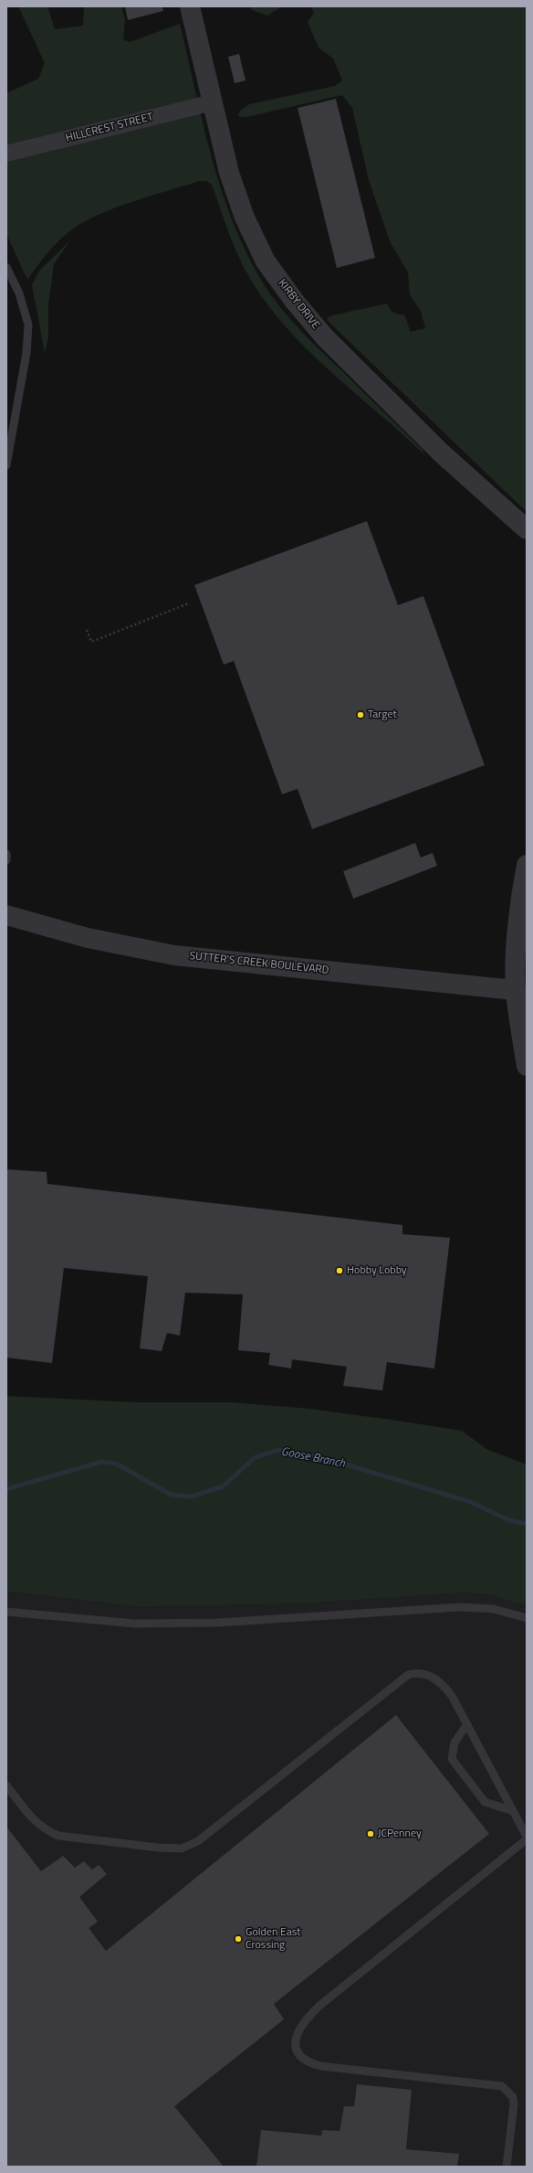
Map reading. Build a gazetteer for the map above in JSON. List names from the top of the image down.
{
  "streets": {
    "street": ["HILLCREST STREET", "KIRBY DRIVE", "SUTTER'S CREEK BOULEVARD"]
  },
  "crossings": [
    ["HILLCREST STREET", "KIRBY DRIVE"]
  ],
  "water": ["Goose Branch"],
  "places": [
    "Target",
    "Hobby Lobby",
    "JCPenney",
    "Golden East Crossing"
  ]
}
